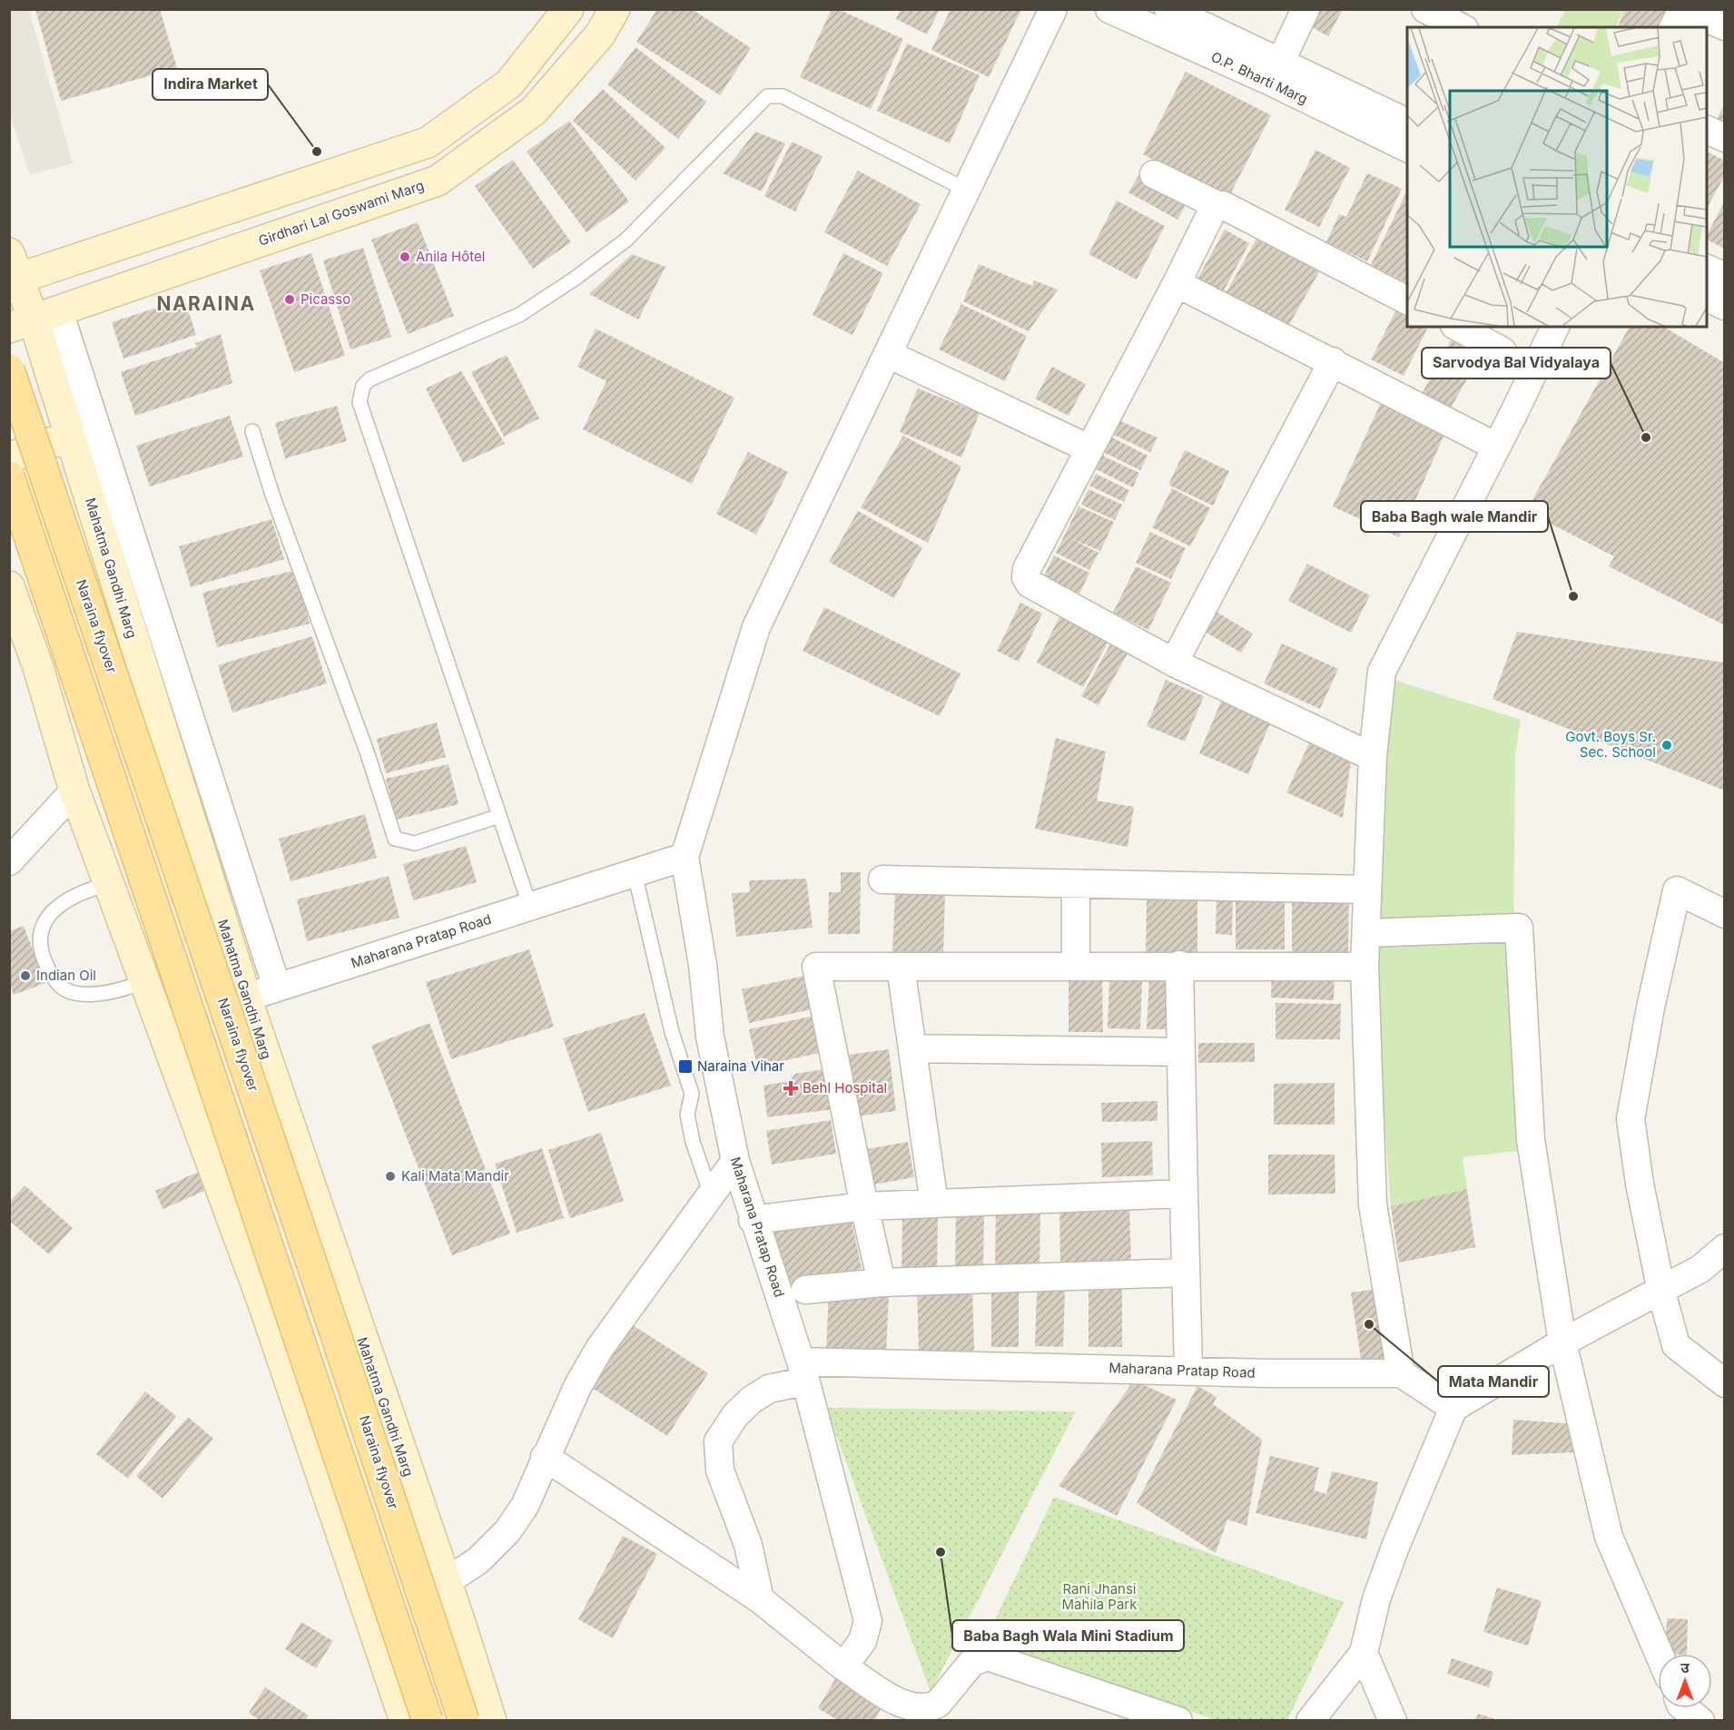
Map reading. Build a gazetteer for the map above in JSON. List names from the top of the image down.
{
  "streets": {
    "main road": ["Girdhari Lal Goswami Marg", "Mahatma Gandhi Marg", "Naraina flyover"],
    "street": ["O.P. Bharti Marg", "Maharana Pratap Road"]
  },
  "crossings": [
    ["Girdhari Lal Goswami Marg", "Mahatma Gandhi Marg"],
    ["Mahatma Gandhi Marg", "Maharana Pratap Road"]
  ],
  "districts": ["NARAINA"],
  "parks": ["Rani Jhansi Mahila Park"],
  "places": {
    "other": [
      "Indira Market",
      "Anila Hôtel",
      "Picasso",
      "Sarvodya Bal Vidyalaya",
      "Baba Bagh wale Mandir",
      "Govt. Boys Sr. Sec. School",
      "Indian Oil",
      "Kali Mata Mandir",
      "Mata Mandir",
      "Baba Bagh Wala Mini Stadium"
    ],
    "transit": ["Naraina Vihar"],
    "health": ["Behl Hospital"]
  },
  "north": "top"
}
